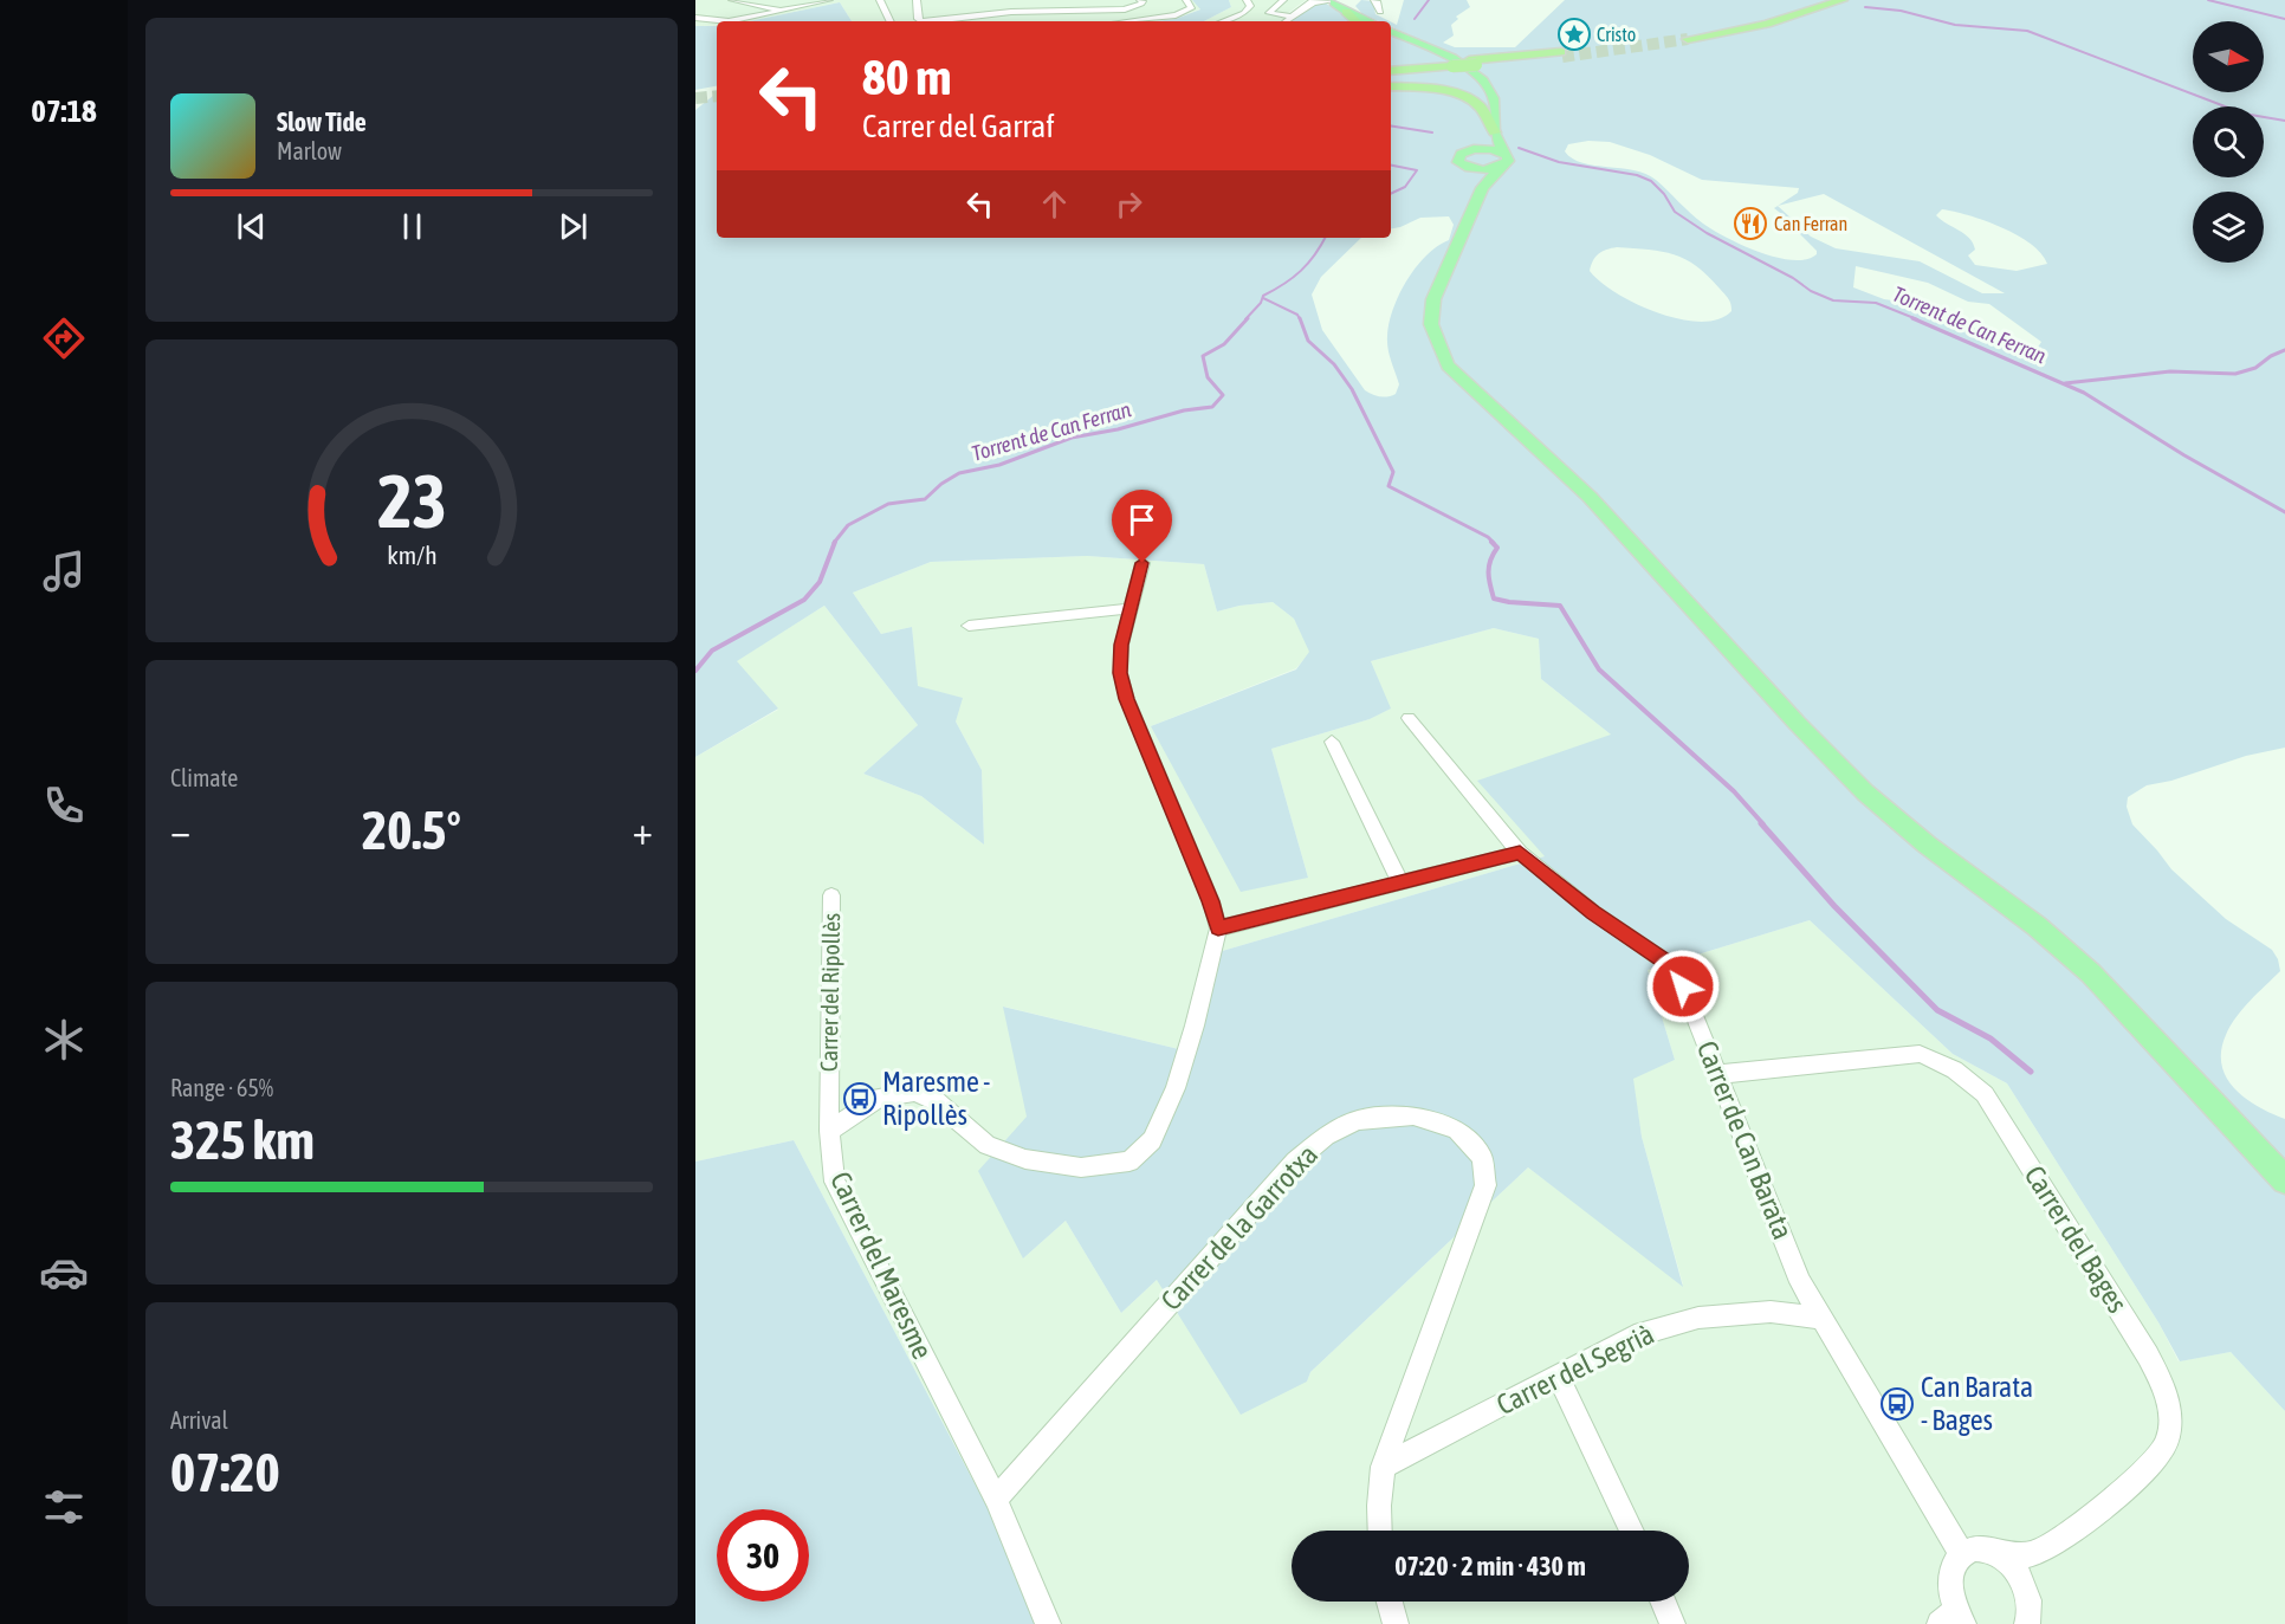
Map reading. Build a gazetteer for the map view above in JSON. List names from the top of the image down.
{
  "streets": {
    "street": [
      "Carrer del Ripollès",
      "Carrer de Can Barata",
      "Carrer de la Garrotxa",
      "Carrer del Bages",
      "Carrer del Maresme",
      "Carrer del Segrià"
    ]
  },
  "crossings": [
    ["Carrer del Ripollès", "Carrer del Maresme"],
    ["Carrer de Can Barata", "Carrer del Bages"],
    ["Carrer de Can Barata", "Carrer del Segrià"],
    ["Carrer de la Garrotxa", "Carrer del Maresme"],
    ["Carrer de la Garrotxa", "Carrer del Segrià"]
  ],
  "water": ["Torrent de Can Ferran"],
  "places": {
    "place": ["Cristo"],
    "restaurant": ["Can Ferran"],
    "bus stop": ["Maresme - Ripollès", "Can Barata - Bages"]
  },
  "north": "right",
  "page": {
    "tabs": "07:18",
    "turn": ["80 m", "Carrer del Garraf"],
    "song": ["Slow Tide", "Marlow"],
    "tile": [
      "Climate",
      ["Range · 65%", "325 km"],
      ["Arrival", "07:20"]
    ],
    "heat": ["−", "20.5°", "+"],
    "limit": "30",
    "trip": "07:20 · 2 min · 430 m",
    "gauge": ["23", "km/h"]
  }
}
